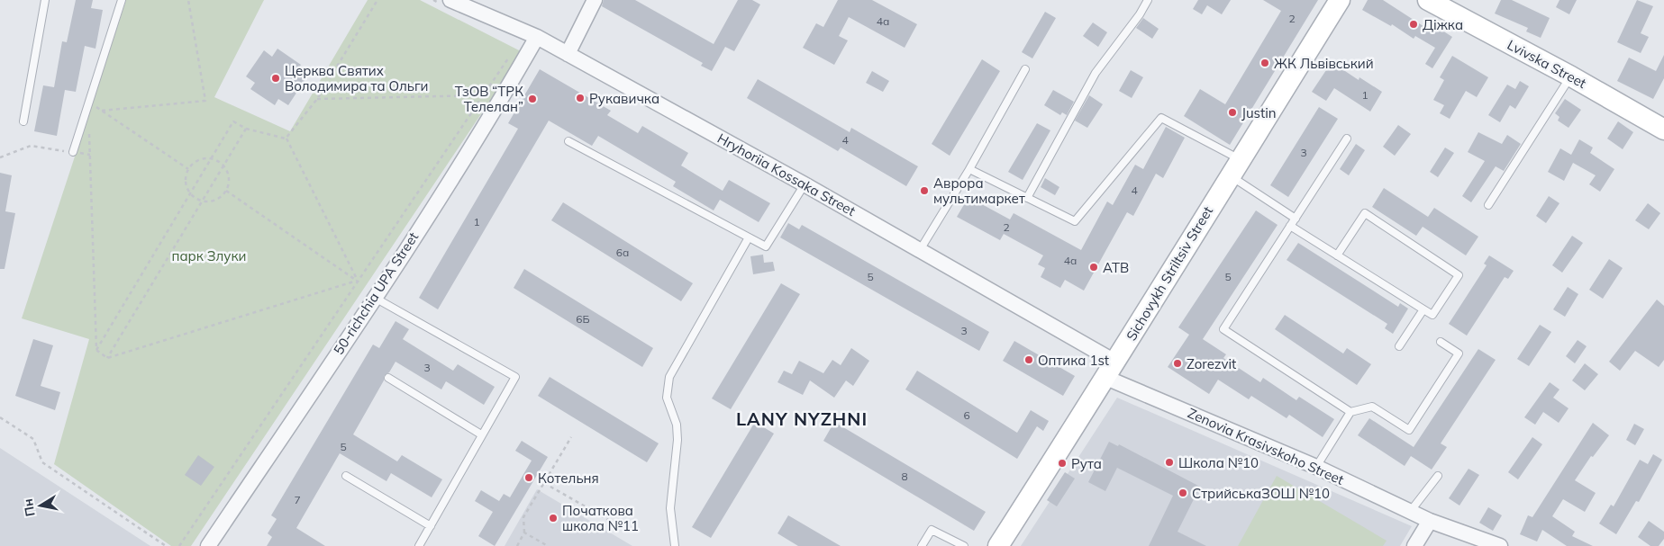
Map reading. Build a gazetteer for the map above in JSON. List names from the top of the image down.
{
  "streets": {
    "street": [
      "Lvivska Street",
      "Hryhoriia Kossaka Street",
      "Sichovykh Striltsiv Street",
      "50-richchia UPA Street",
      "Zenovia Krasivskoho Street"
    ]
  },
  "crossings": [
    ["Hryhoriia Kossaka Street", "Sichovykh Striltsiv Street"],
    ["Hryhoriia Kossaka Street", "50-richchia UPA Street"],
    ["Hryhoriia Kossaka Street", "Zenovia Krasivskoho Street"],
    ["Sichovykh Striltsiv Street", "Zenovia Krasivskoho Street"]
  ],
  "districts": ["LANY NYZHNI"],
  "parks": ["парк Злуки"],
  "places": [
    "Діжка",
    "ЖК Львівський",
    "Церква Святих Володимира та Ольги",
    "Рукавичка",
    "ТзОВ “ТРК Телелан”",
    "Justin",
    "Аврора мультимаркет",
    "ATB",
    "Оптика 1st",
    "Zorezvit",
    "Школа №10",
    "Рута",
    "Котельня",
    "СтрийськаЗОШ №10",
    "Початкова школа №11"
  ],
  "house_numbers": [
    "2",
    "4а",
    "1",
    "4",
    "3",
    "4",
    "1",
    "2",
    "6а",
    "4а",
    "5",
    "5",
    "6Б",
    "3",
    "3",
    "6",
    "5",
    "8",
    "7"
  ],
  "north": "left"
}
